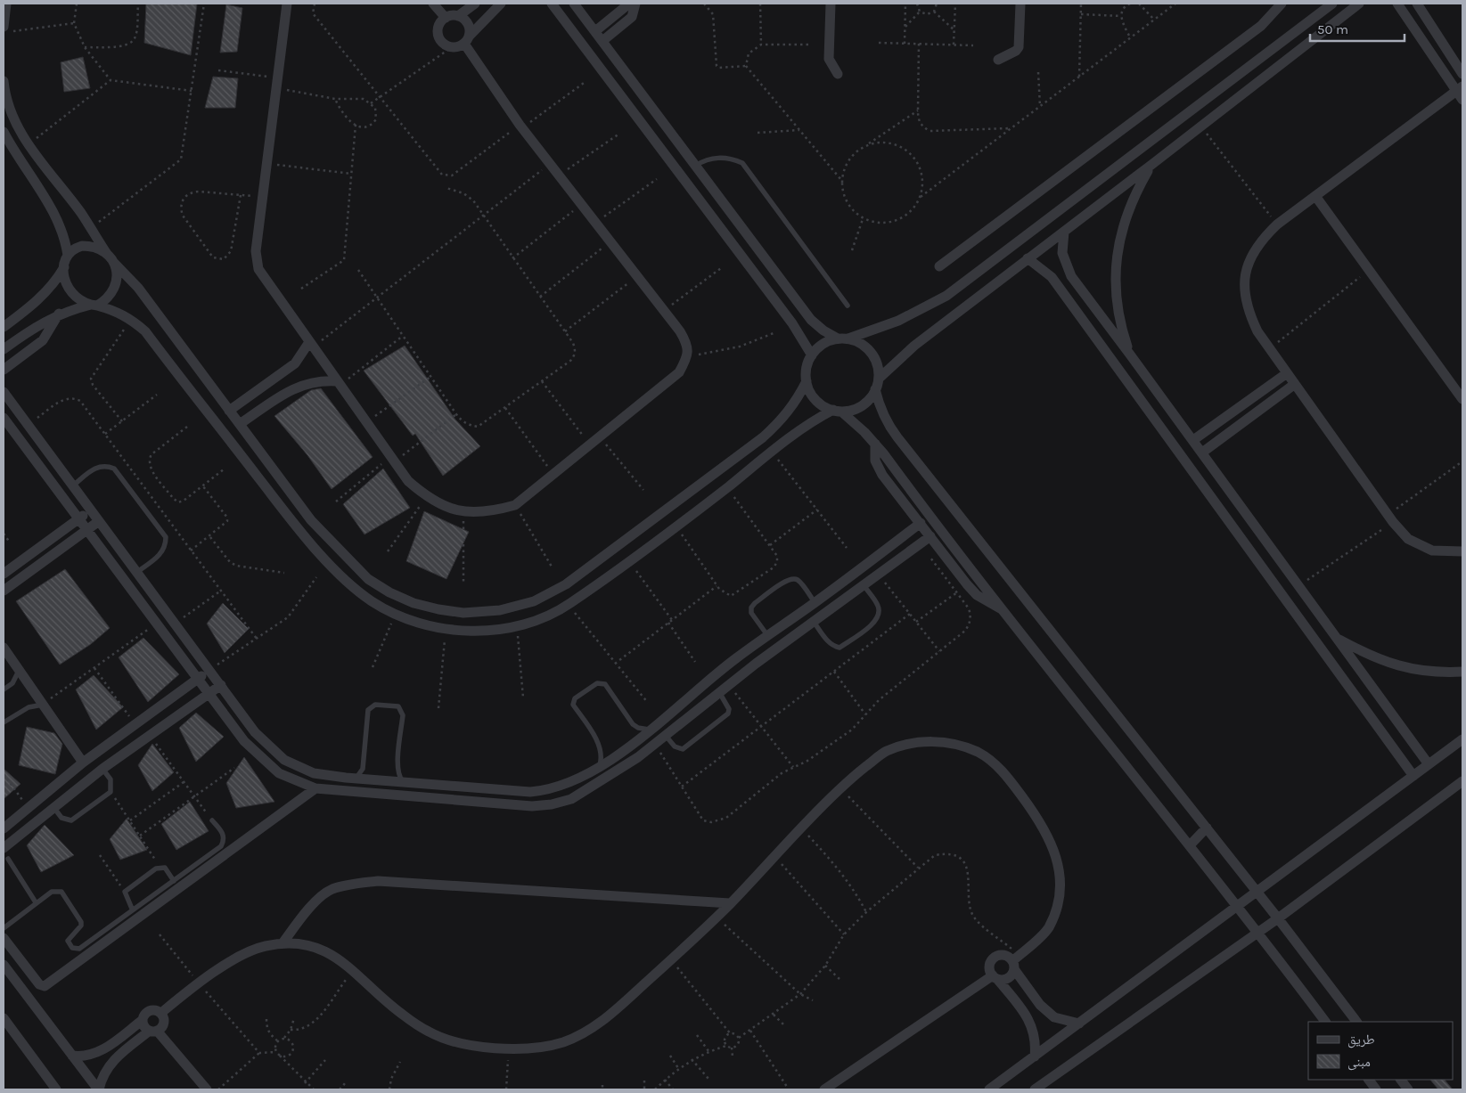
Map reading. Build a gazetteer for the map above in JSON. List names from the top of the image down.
{
  "legend": ["طريق", "مبنى"],
  "scale_bar": "50 m"
}
